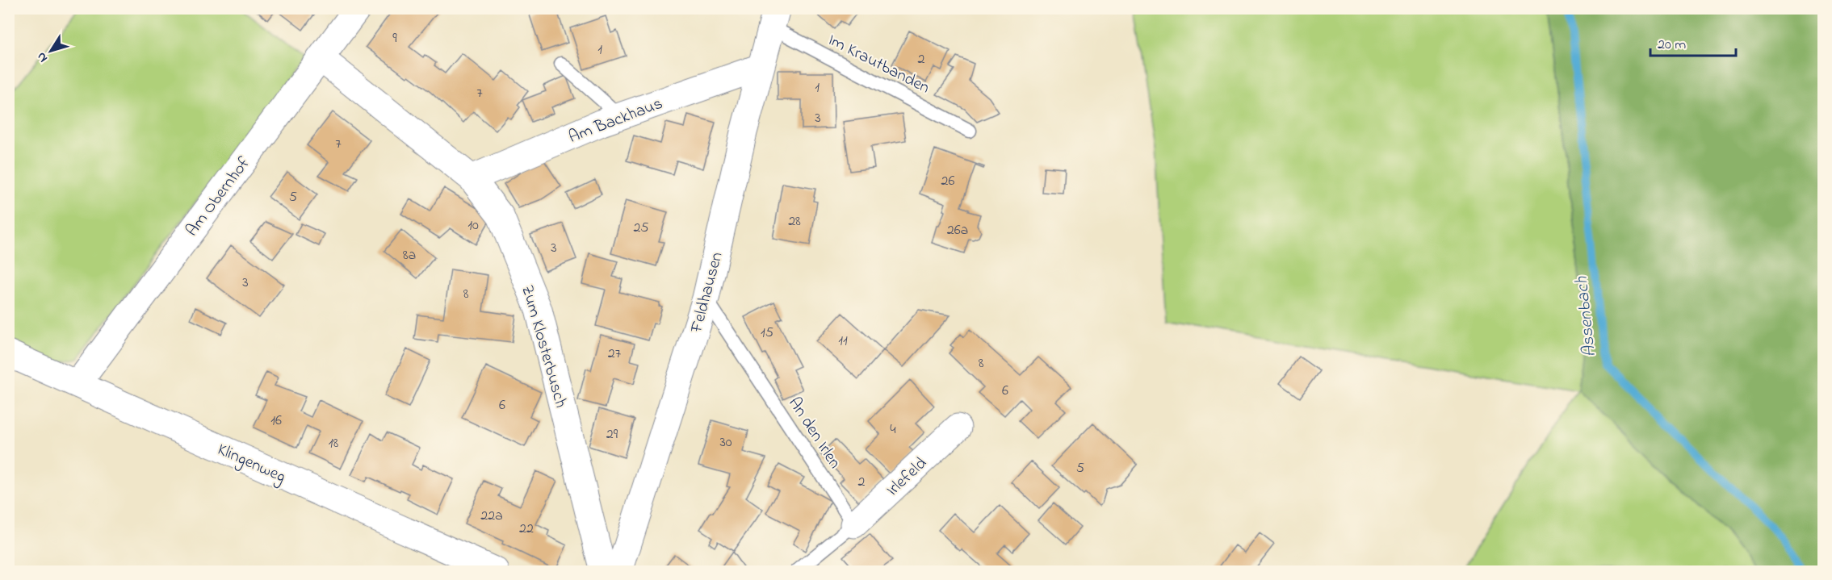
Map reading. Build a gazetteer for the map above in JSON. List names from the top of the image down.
{
  "streets": {
    "street": [
      "Am Backhaus",
      "Am Obernhof",
      "Feldhausen",
      "Zum Klosterbusch",
      "Klingenweg",
      "Irlefeld"
    ],
    "lane": ["Im Krautbanden", "An den Irlen"]
  },
  "crossings": [
    ["Im Krautbanden", "Feldhausen"],
    ["Am Backhaus", "Feldhausen"],
    ["Am Backhaus", "Zum Klosterbusch"],
    ["Am Obernhof", "Zum Klosterbusch"],
    ["Am Obernhof", "Klingenweg"],
    ["Feldhausen", "An den Irlen"],
    ["An den Irlen", "Irlefeld"]
  ],
  "water": ["Assenbach"],
  "house_numbers": [
    "9",
    "1",
    "2",
    "1",
    "7",
    "3",
    "7",
    "26",
    "5",
    "28",
    "10",
    "25",
    "26a",
    "3",
    "8a",
    "3",
    "8",
    "15",
    "11",
    "27",
    "8",
    "6",
    "6",
    "16",
    "4",
    "29",
    "30",
    "18",
    "5",
    "2",
    "22a",
    "22"
  ],
  "scale_bar": "20 m",
  "north": "bottom left"
}
